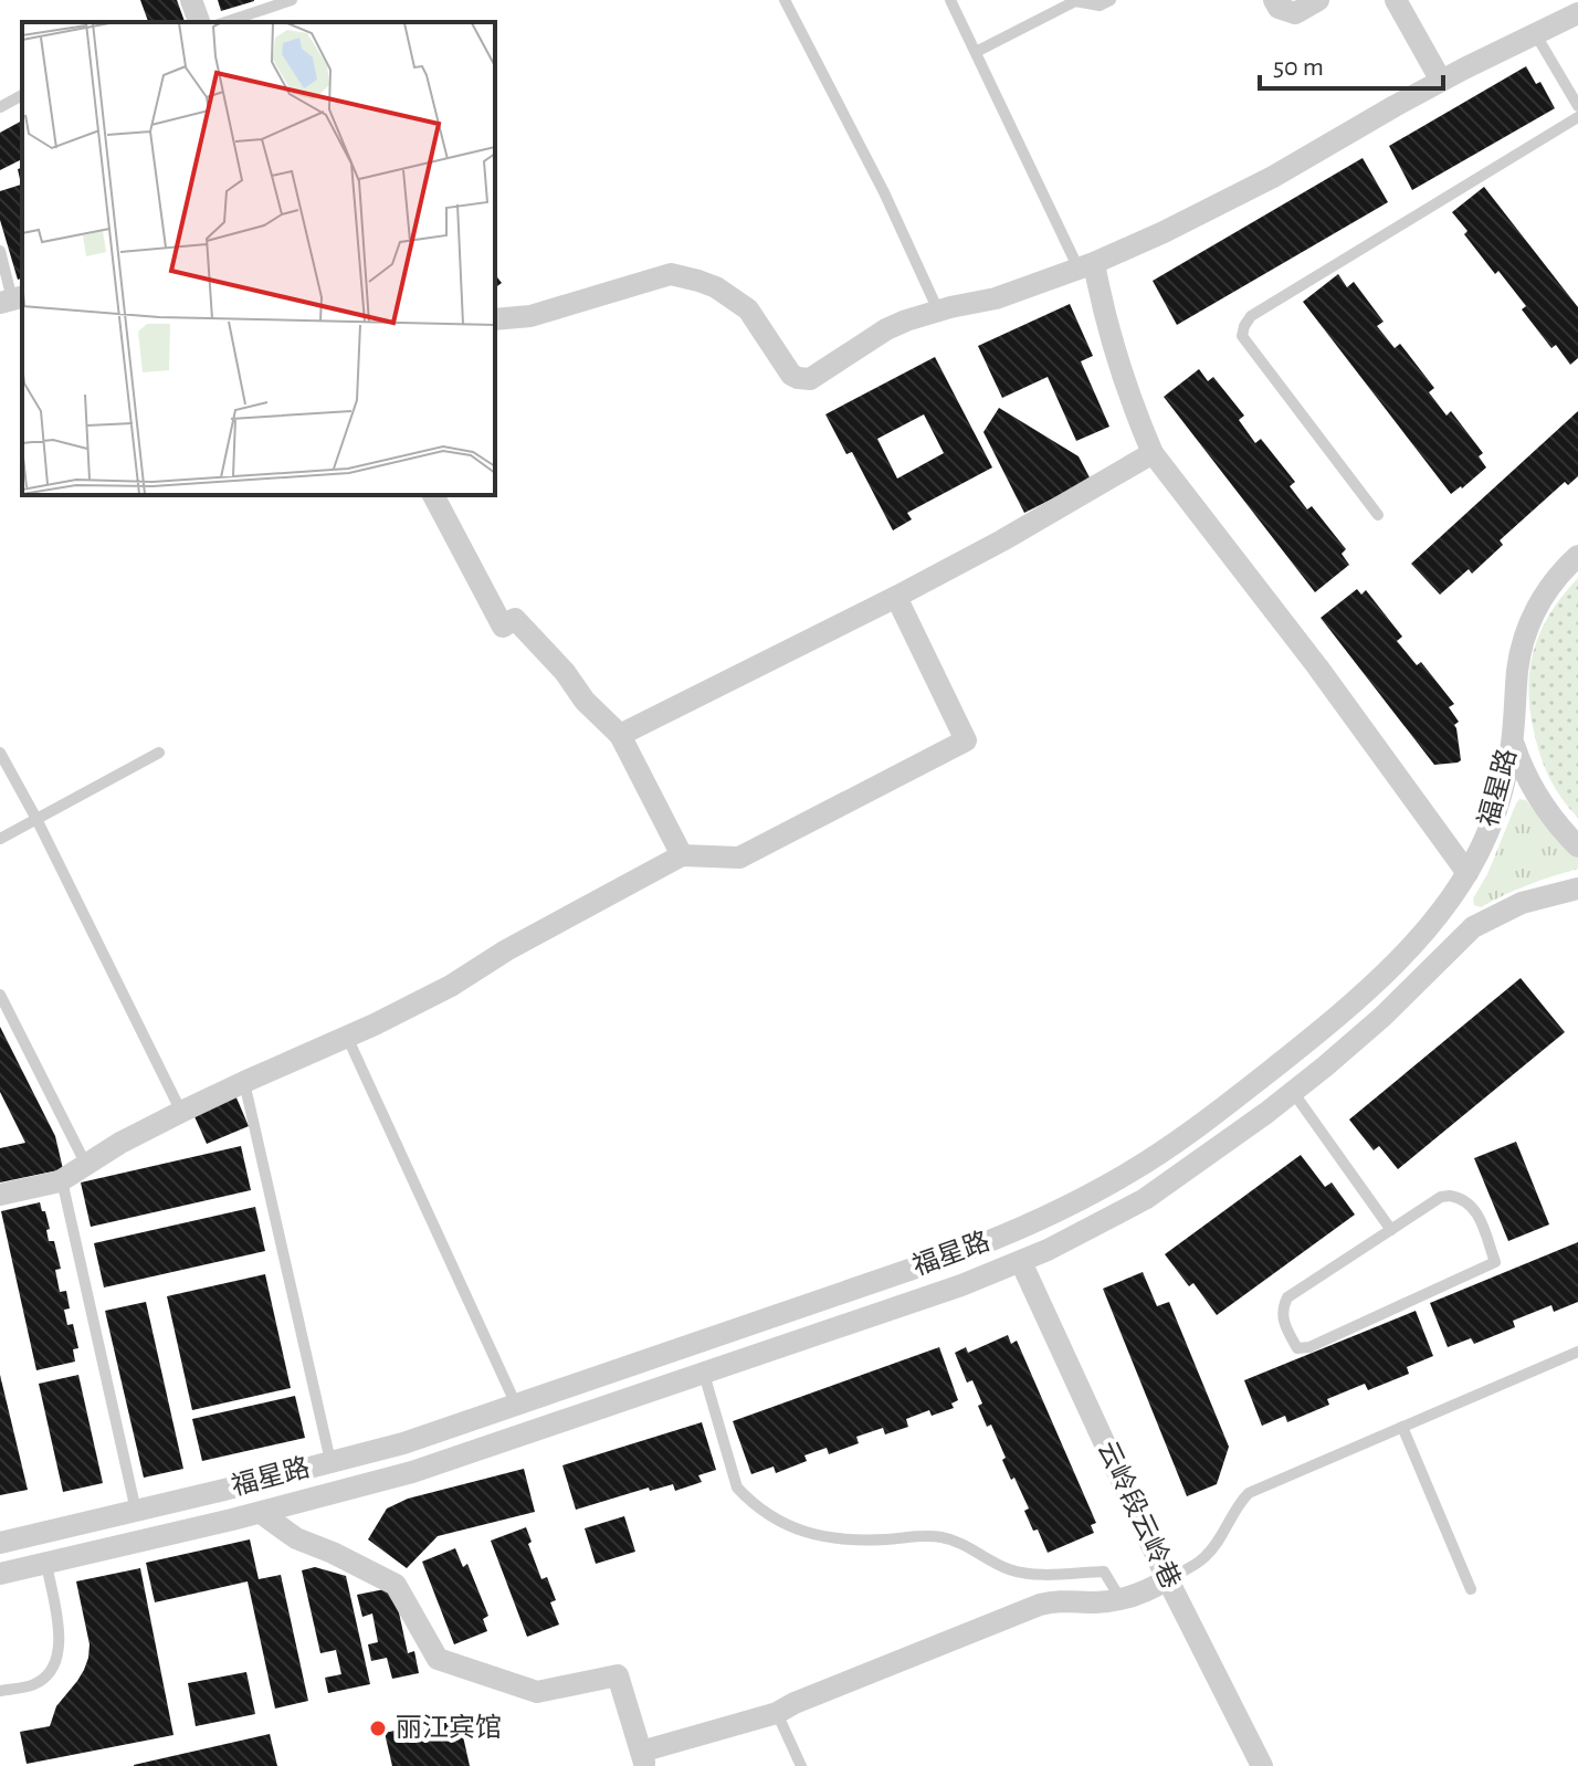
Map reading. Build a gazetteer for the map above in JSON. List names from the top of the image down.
{
  "streets": {
    "street": ["福星路", "云岭段云岭巷"]
  },
  "crossings": [
    ["福星路", "云岭段云岭巷"]
  ],
  "places": ["丽江宾馆"],
  "scale_bar": "50 m"
}
